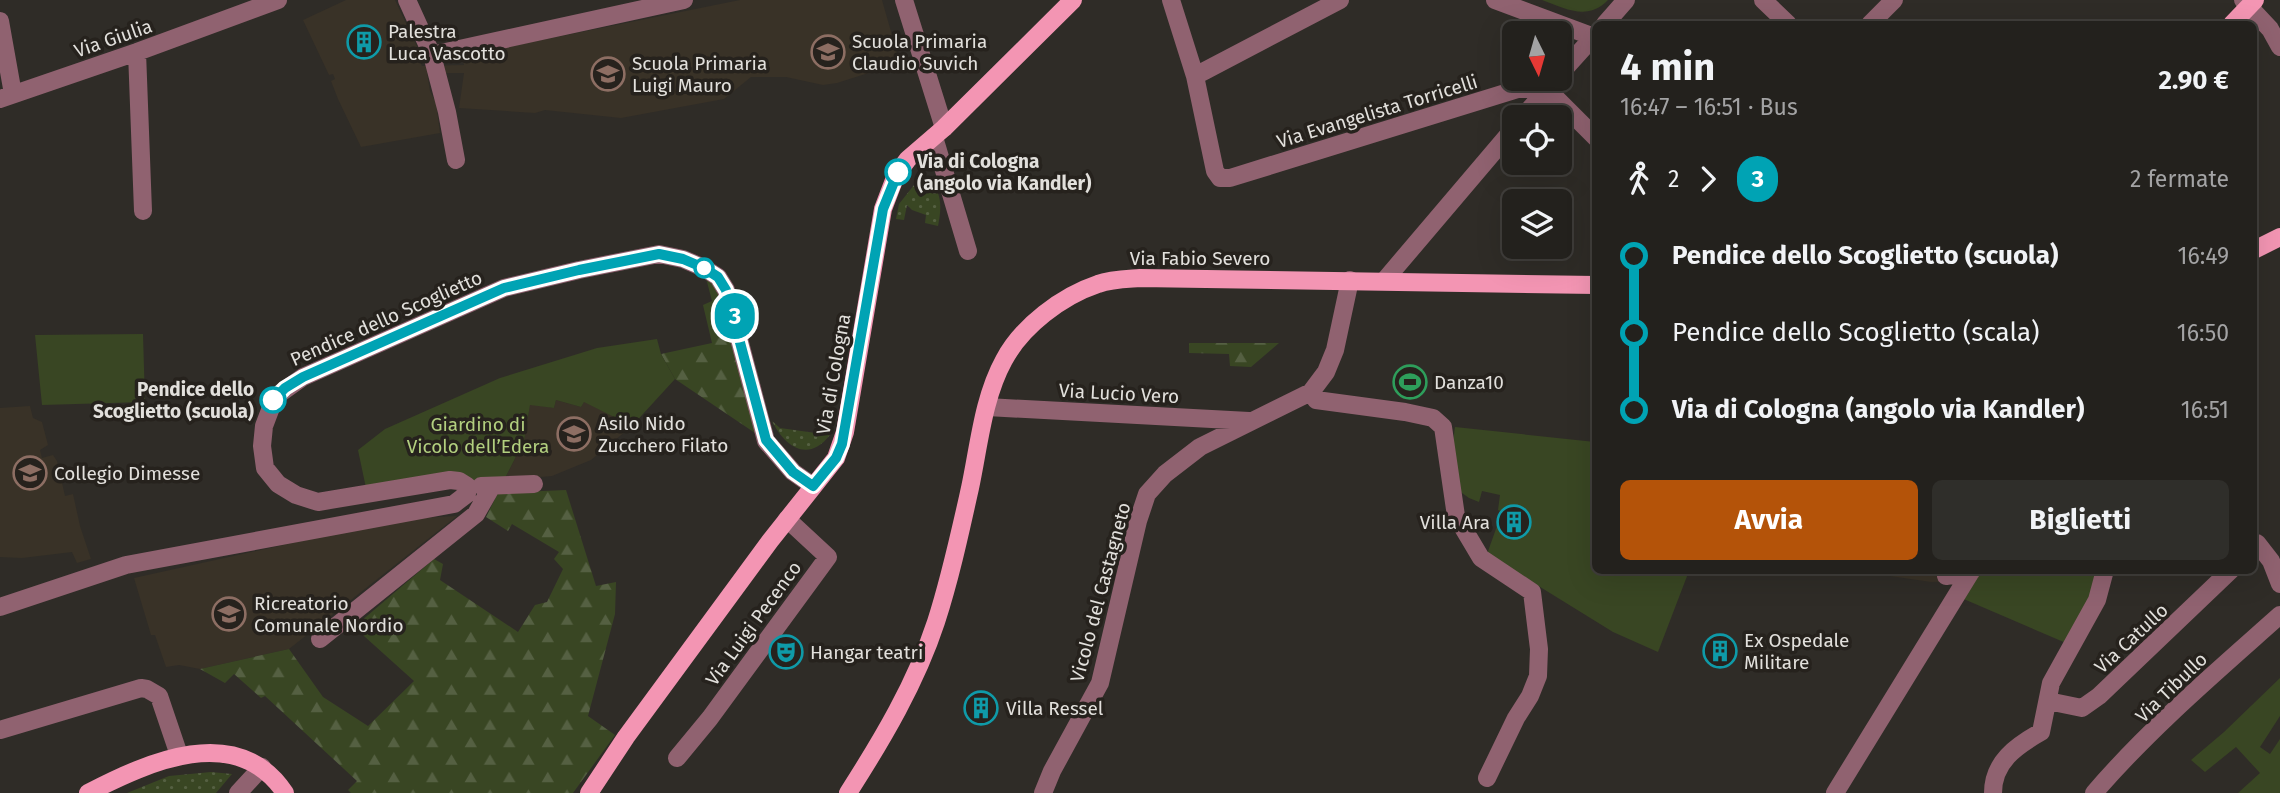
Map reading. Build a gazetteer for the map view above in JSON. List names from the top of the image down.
{
  "streets": {
    "main road": ["Via Fabio Severo", "Via di Cologna"],
    "street": [
      "Via Giulia",
      "Via Evangelista Torricelli",
      "Pendice dello Scoglietto",
      "Via Lucio Vero",
      "Vicolo del Castagneto",
      "Via Luigi Pecenco",
      "Via Catullo",
      "Via Tibullo"
    ]
  },
  "crossings": [
    ["Via Fabio Severo", "Via Lucio Vero"],
    ["Pendice dello Scoglietto", "Via di Cologna"],
    ["Via di Cologna", "Via Luigi Pecenco"],
    ["Via Lucio Vero", "Vicolo del Castagneto"]
  ],
  "parks": ["Giardino di Vicolo dell’Edera"],
  "places": {
    "building": [
      "Palestra Luca Vascotto",
      "Villa Ara",
      "Ex Ospedale Militare",
      "Villa Ressel"
    ],
    "school or university": [
      "Scuola Primaria Claudio Suvich",
      "Scuola Primaria Luigi Mauro",
      "Asilo Nido Zucchero Filato",
      "Collegio Dimesse",
      "Ricreatorio Comunale Nordio"
    ],
    "other": ["Via di Cologna (angolo via Kandler)", "Pendice dello Scoglietto (scuola)"],
    "sports": ["Danza10"],
    "theatre": ["Hangar teatri"]
  },
  "lines": ["bus line 3"],
  "north": "bottom",
  "page": {
    "on_map": "3",
    "heading": ["4 min", "16:47 – 16:51 · Bus", "2.90 €"],
    "legs": ["2", "3", "2 fermate"],
    "list": [
      {
        "name": "Pendice dello Scoglietto (scuola)",
        "value": "16:49"
      },
      {
        "name": "Pendice dello Scoglietto (scala)",
        "value": "16:50"
      },
      {
        "name": "Via di Cologna (angolo via Kandler)",
        "value": "16:51"
      }
    ],
    "buttons": ["Avvia", "Biglietti"]
  }
}
